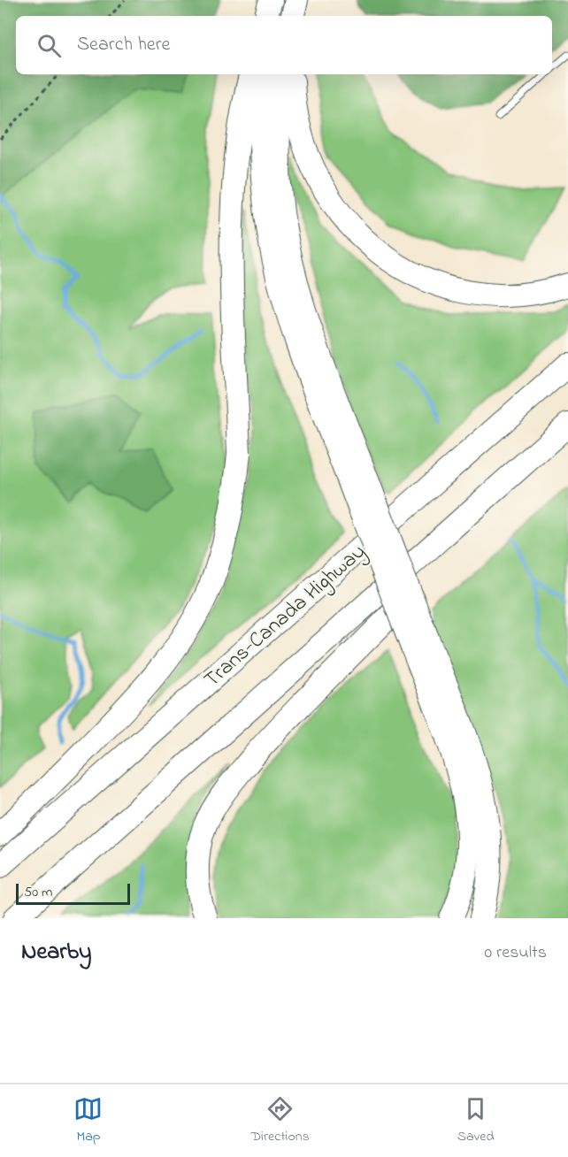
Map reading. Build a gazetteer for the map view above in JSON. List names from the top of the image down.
{
  "streets": {
    "highway": ["Trans-Canada Highway"]
  },
  "scale_bar": "50 m",
  "page": {
    "search": "Search here",
    "scale": "50 m",
    "heading": ["Nearby", "0 results"],
    "nav": ["Map", "Directions", "Saved"]
  }
}
